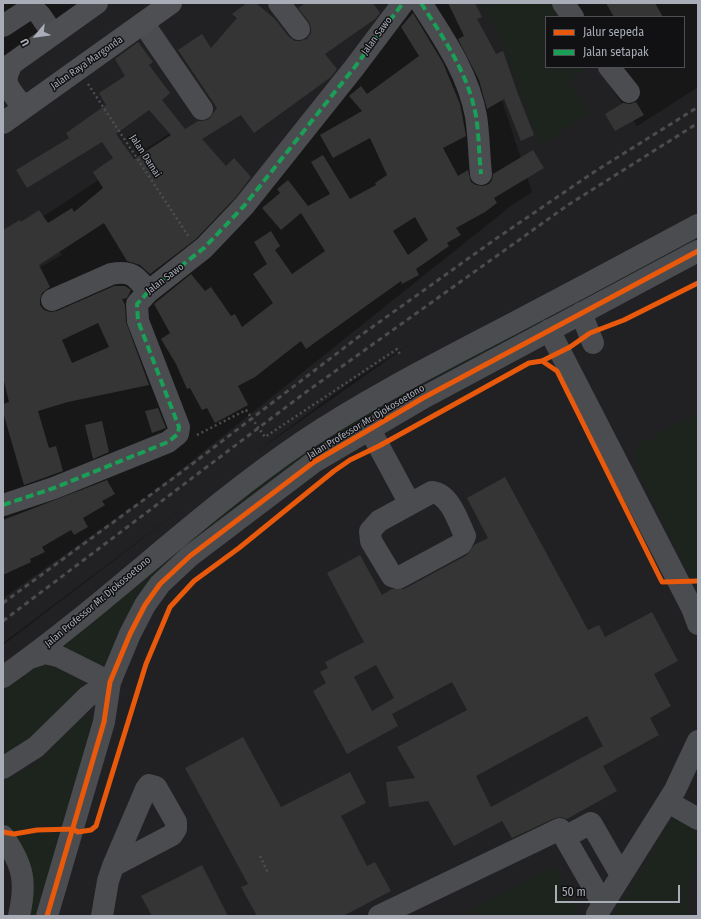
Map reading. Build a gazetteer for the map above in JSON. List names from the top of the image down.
{
  "streets": {
    "main road": ["Jalan Raya Margonda"],
    "street": ["Jalan Sawo", "Jalan Professor Mr. Djokosoetono"],
    "path": ["Jalan Damai"]
  },
  "crossings": [
    ["Jalan Sawo", "Jalan Damai"],
    ["Jalan Raya Margonda", "Jalan Damai"]
  ],
  "legend": ["Jalur sepeda", "Jalan setapak"],
  "scale_bar": "50 m",
  "north": "bottom left"
}
